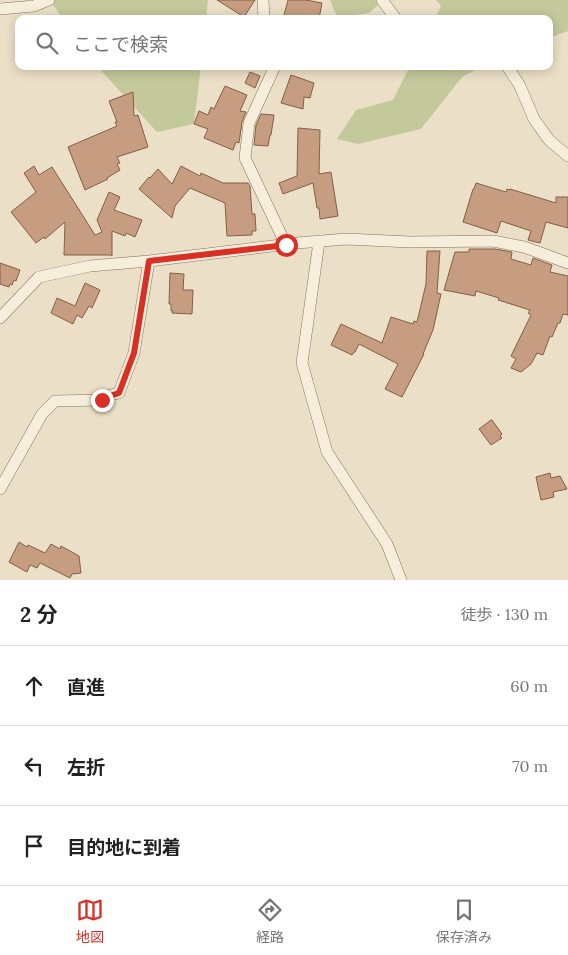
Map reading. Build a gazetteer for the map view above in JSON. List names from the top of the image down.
{
  "page": {
    "search": "ここで検索",
    "heading": ["2 分", "徒歩 · 130 m"],
    "list": [
      ["直進", "60 m"],
      ["左折", "70 m"],
      "目的地に到着"
    ],
    "nav": ["地図", "経路", "保存済み"]
  }
}
